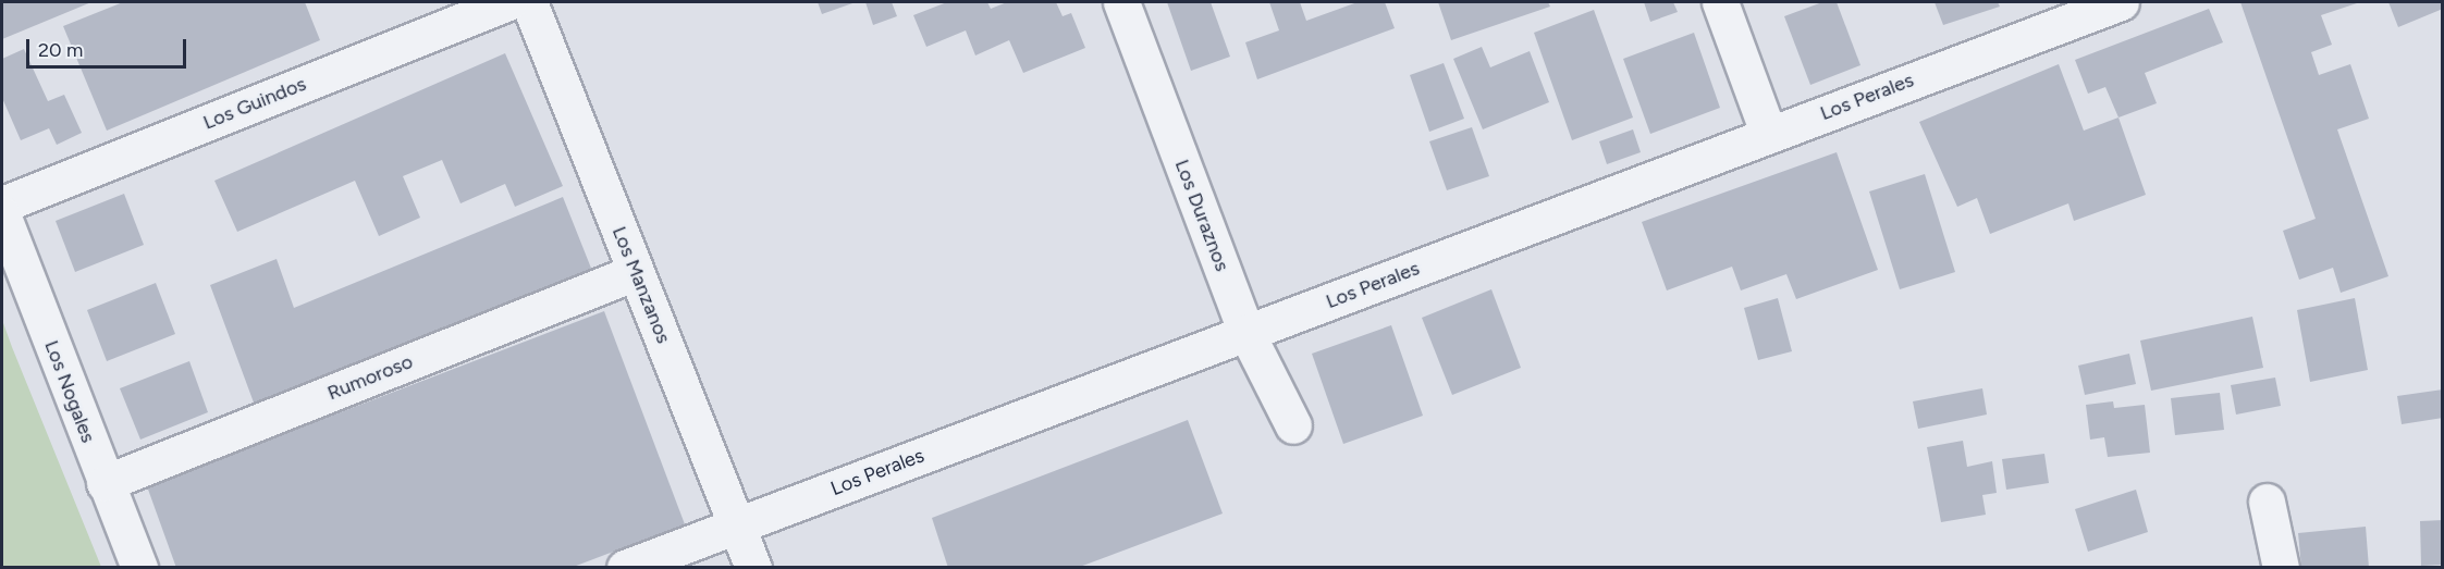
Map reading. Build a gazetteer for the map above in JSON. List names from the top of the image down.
{
  "streets": {
    "street": [
      "Los Perales",
      "Los Guindos",
      "Los Duraznos",
      "Los Manzanos",
      "Rumoroso",
      "Los Nogales"
    ]
  },
  "crossings": [
    ["Los Perales", "Los Duraznos"],
    ["Los Perales", "Los Manzanos"],
    ["Los Manzanos", "Rumoroso"],
    ["Rumoroso", "Los Nogales"]
  ],
  "scale_bar": "20 m"
}
